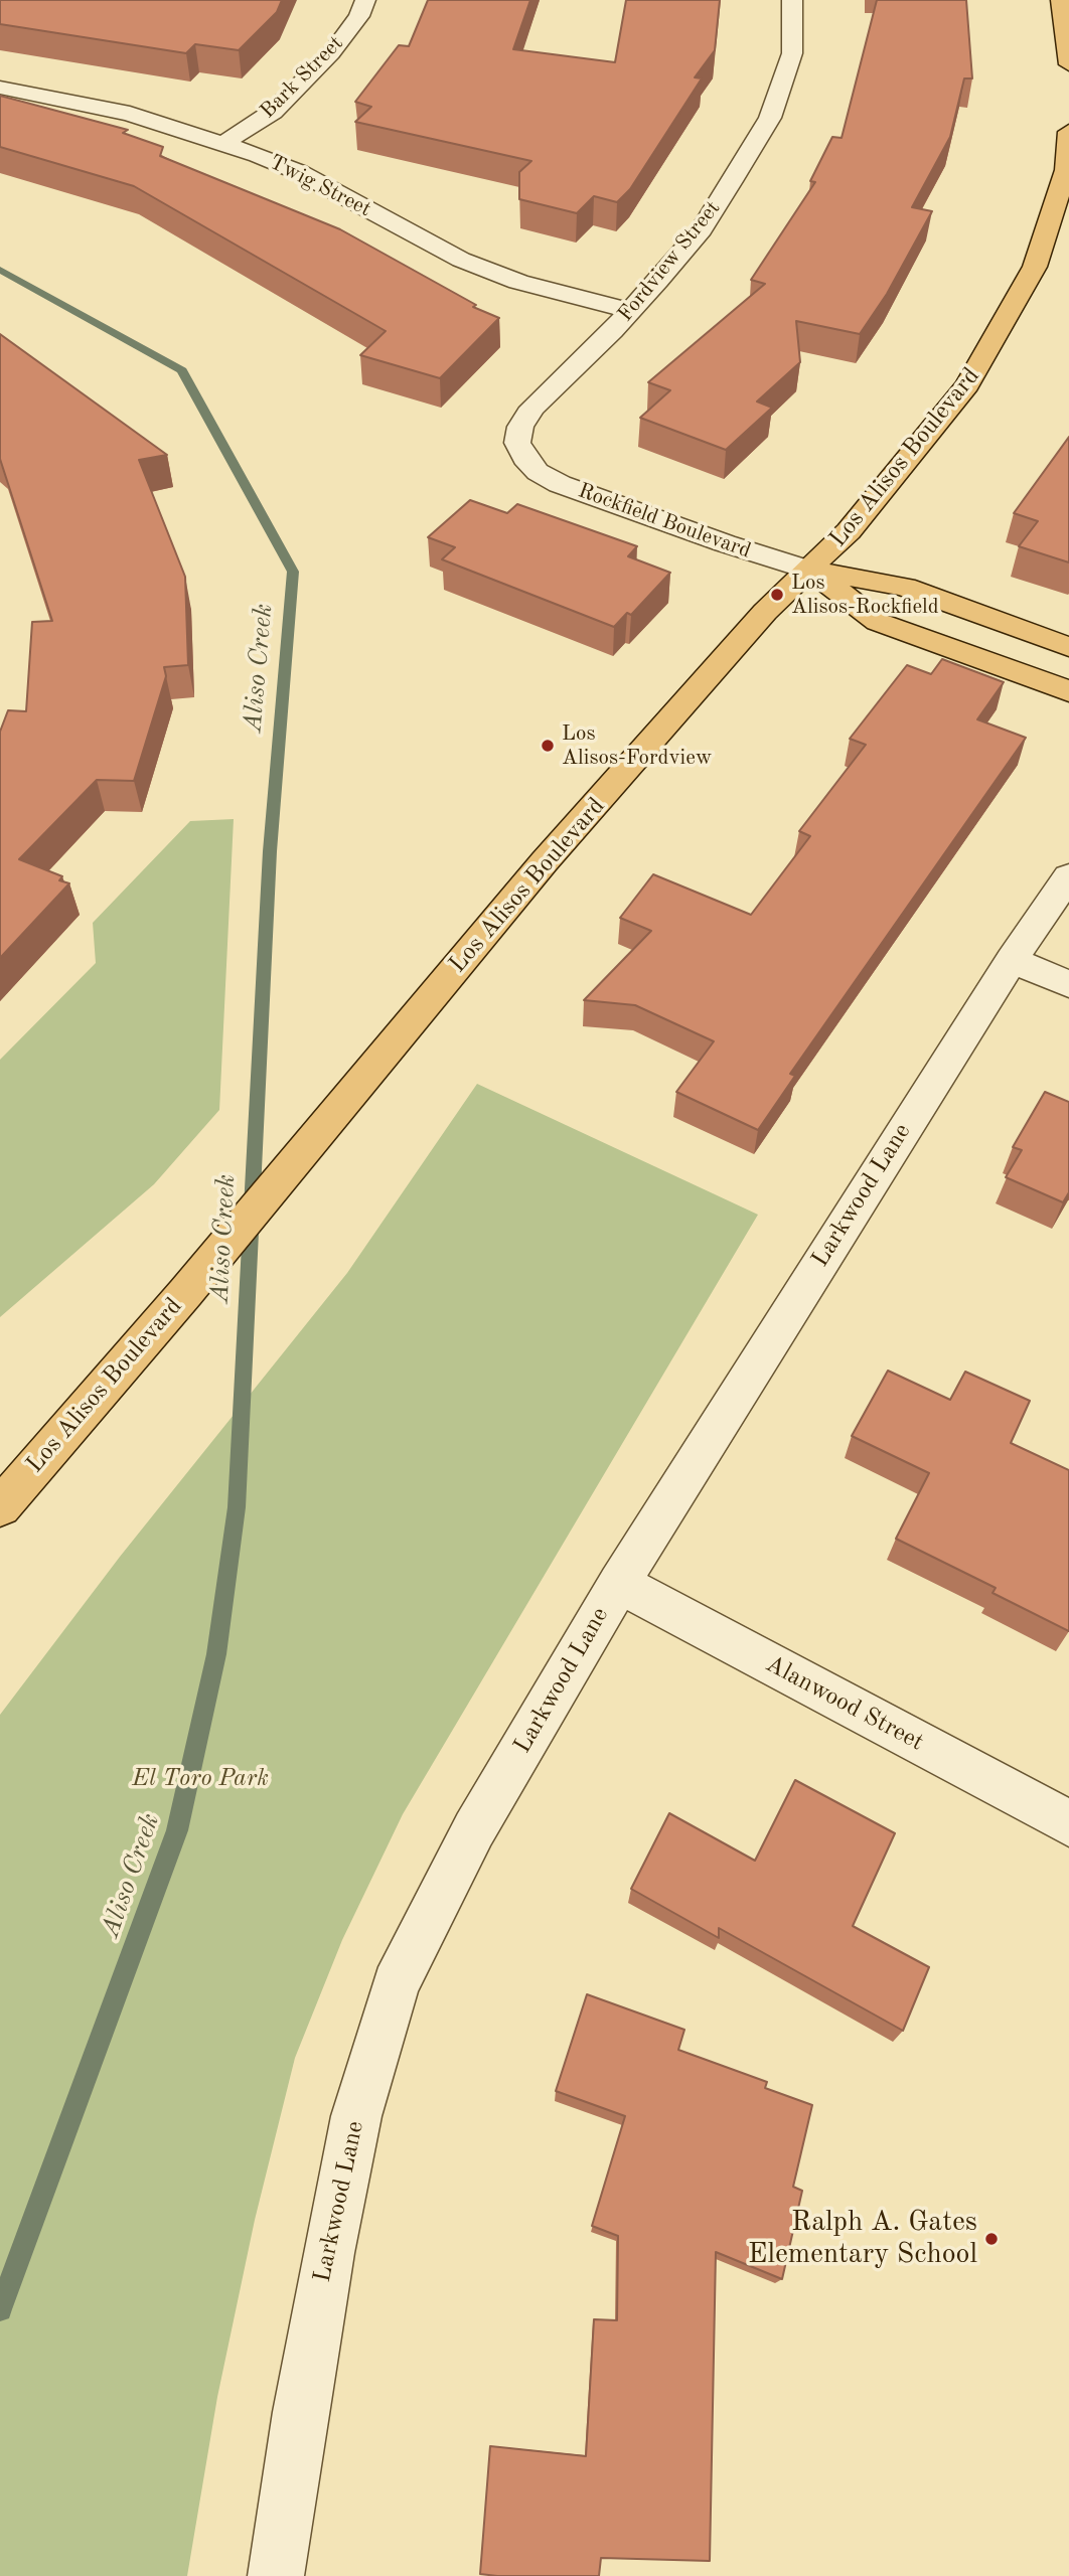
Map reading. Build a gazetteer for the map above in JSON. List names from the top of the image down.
{
  "streets": {
    "main road": ["Los Alisos Boulevard", "Rockfield Boulevard"],
    "street": [
      "Bark Street",
      "Twig Street",
      "Fordview Street",
      "Larkwood Lane",
      "Alanwood Street"
    ]
  },
  "crossings": [
    ["Bark Street", "Twig Street"],
    ["Twig Street", "Fordview Street"],
    ["Fordview Street", "Rockfield Boulevard"],
    ["Los Alisos Boulevard", "Rockfield Boulevard"],
    ["Larkwood Lane", "Alanwood Street"]
  ],
  "water": ["Aliso Creek"],
  "parks": ["El Toro Park"],
  "places": ["Los Alisos-Rockfield", "Los Alisos-Fordview", "Ralph A. Gates Elementary School"]
}
